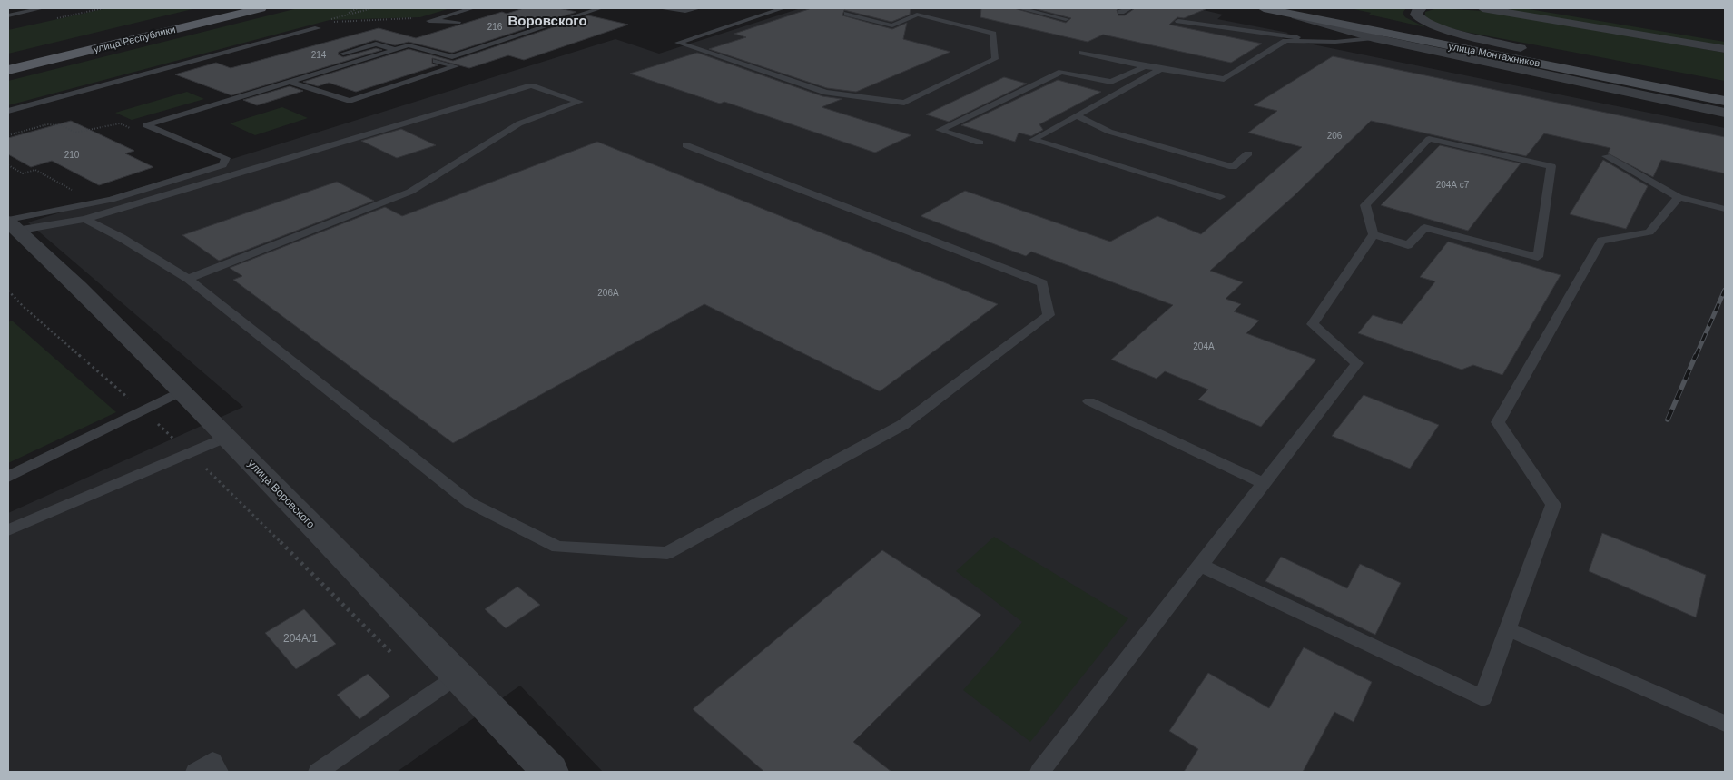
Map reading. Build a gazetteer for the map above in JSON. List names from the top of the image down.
{
  "streets": {
    "main road": ["улица Республики", "улица Монтажников"],
    "street": ["улица Воровского"]
  },
  "districts": ["Воровского"],
  "house_numbers": [
    "216",
    "214",
    "206",
    "210",
    "204А с7",
    "206А",
    "204А",
    "204А/1"
  ]
}
